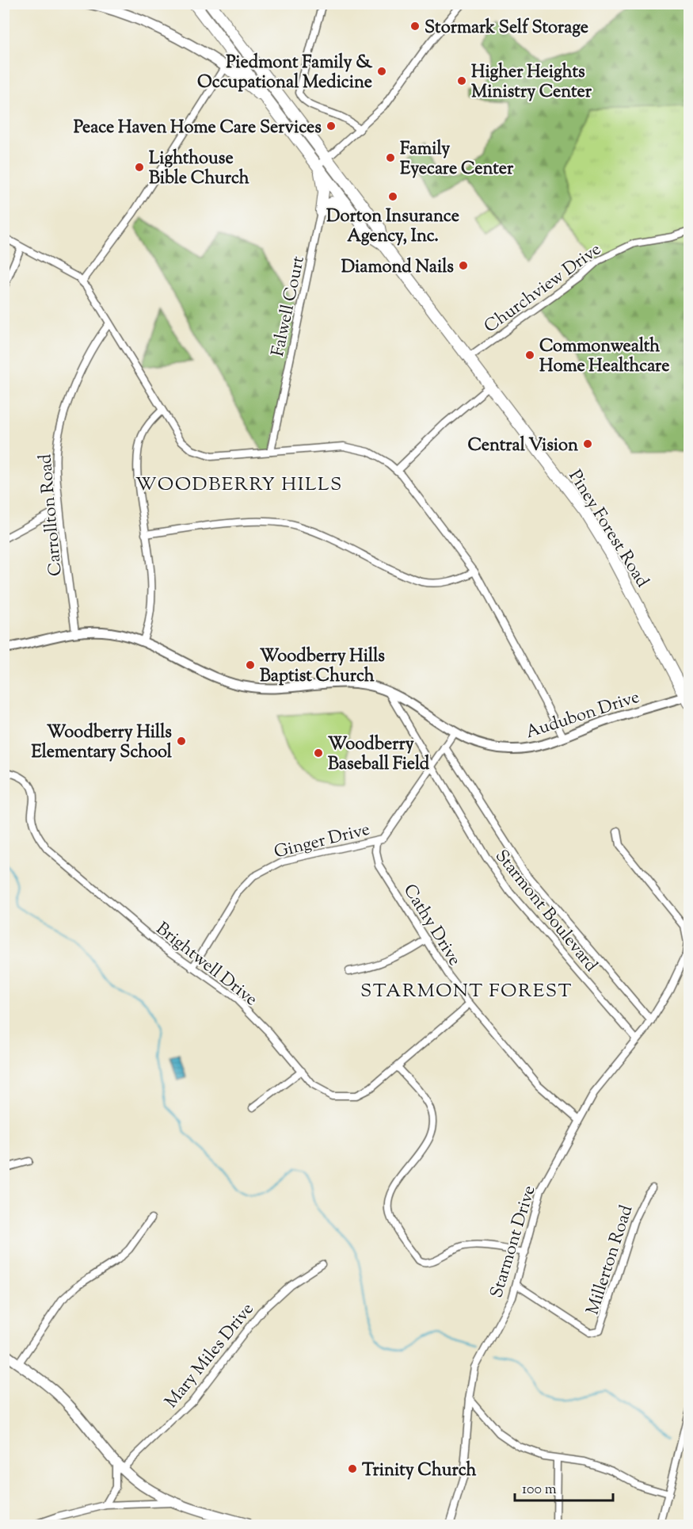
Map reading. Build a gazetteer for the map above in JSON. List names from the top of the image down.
{
  "streets": {
    "main road": ["Piney Forest Road"],
    "street": [
      "Churchview Drive",
      "Falwell Court",
      "Carrollton Road",
      "Audubon Drive",
      "Ginger Drive",
      "Starmont Boulevard",
      "Cathy Drive",
      "Brightwell Drive",
      "Starmont Drive",
      "Millerton Road",
      "Mary Miles Drive"
    ]
  },
  "crossings": [
    ["Churchview Drive", "Piney Forest Road"],
    ["Falwell Court", "Piney Forest Road"],
    ["Carrollton Road", "Audubon Drive"],
    ["Piney Forest Road", "Audubon Drive"],
    ["Audubon Drive", "Ginger Drive"],
    ["Audubon Drive", "Starmont Boulevard"],
    ["Ginger Drive", "Starmont Boulevard"],
    ["Ginger Drive", "Cathy Drive"],
    ["Ginger Drive", "Brightwell Drive"],
    ["Starmont Boulevard", "Starmont Drive"],
    ["Cathy Drive", "Brightwell Drive"],
    ["Cathy Drive", "Starmont Drive"],
    ["Starmont Drive", "Millerton Road"]
  ],
  "districts": ["WOODBERRY HILLS", "STARMONT FOREST"],
  "places": [
    "Stormark Self Storage",
    "Piedmont Family & Occupational Medicine",
    "Higher Heights Ministry Center",
    "Peace Haven Home Care Services",
    "Family Eyecare Center",
    "Lighthouse Bible Church",
    "Dorton Insurance Agency, Inc.",
    "Diamond Nails",
    "Commonwealth Home Healthcare",
    "Central Vision",
    "Woodberry Hills Baptist Church",
    "Woodberry Hills Elementary School",
    "Woodberry Baseball Field",
    "Trinity Church"
  ],
  "scale_bar": "100 m"
}
